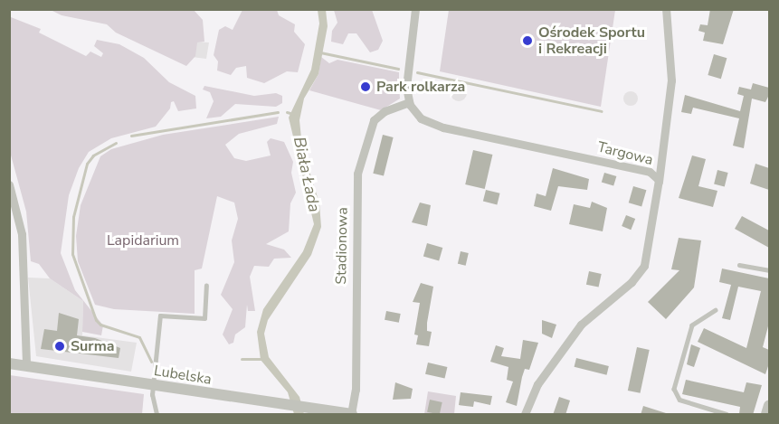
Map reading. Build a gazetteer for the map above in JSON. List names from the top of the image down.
{
  "streets": {
    "street": ["Targowa", "Stadionowa", "Lubelska"]
  },
  "crossings": [
    ["Targowa", "Stadionowa"],
    ["Stadionowa", "Lubelska"]
  ],
  "water": ["Biała Łada"],
  "parks": ["Lapidarium"],
  "places": ["Ośrodek Sportu i Rekreacji", "Park rolkarza", "Surma"]
}
